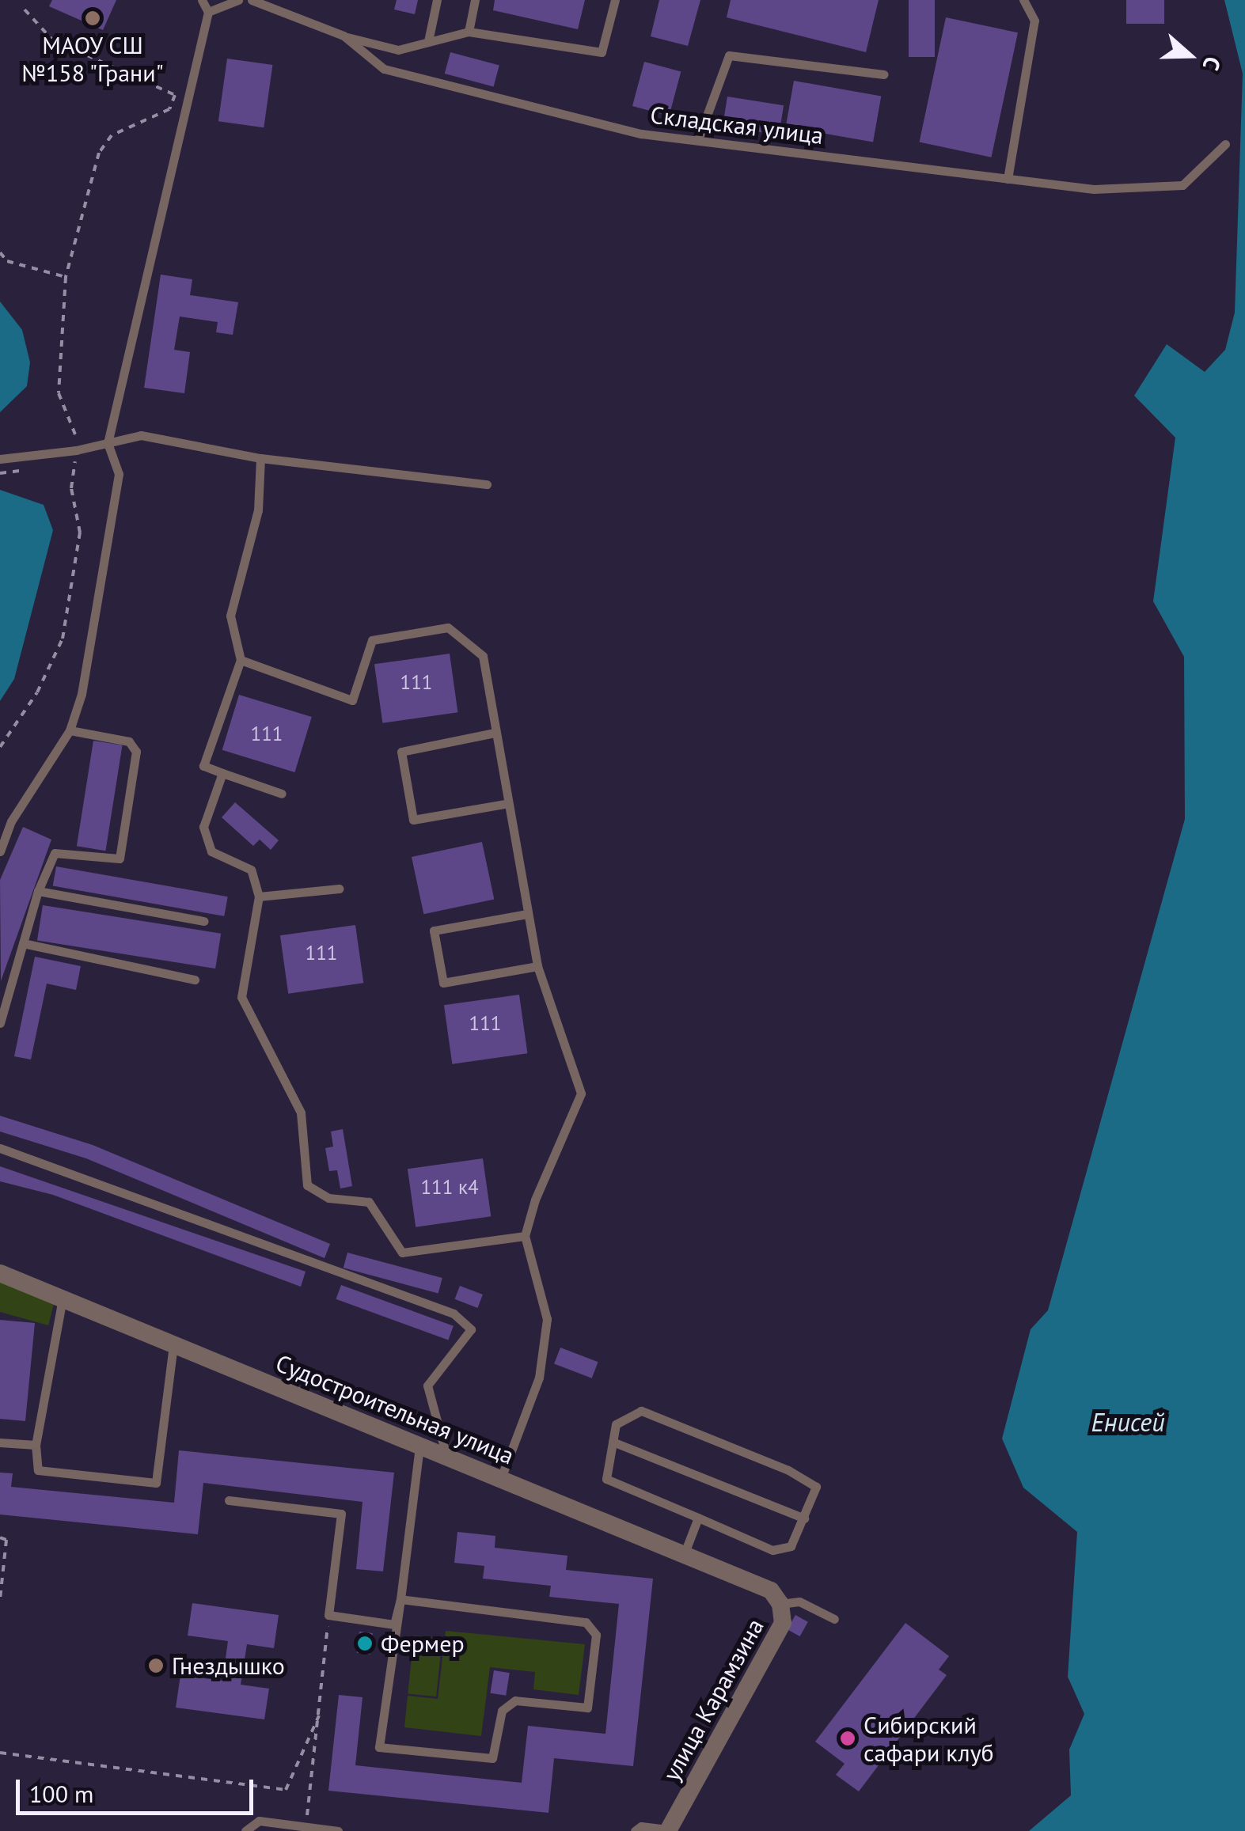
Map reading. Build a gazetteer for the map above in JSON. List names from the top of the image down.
{
  "streets": {
    "street": ["Судостроительная улица", "улица Карамзина"],
    "lane": ["Складская улица"]
  },
  "crossings": [
    ["Судостроительная улица", "улица Карамзина"]
  ],
  "water": ["Енисей"],
  "places": [
    "МАОУ СШ №158 \"Грани\"",
    "Фермер",
    "Гнездышко",
    "Сибирский сафари клуб"
  ],
  "house_numbers": [
    "111",
    "111",
    "111",
    "111",
    "111 к4"
  ],
  "scale_bar": "100 m",
  "north": "right"
}
